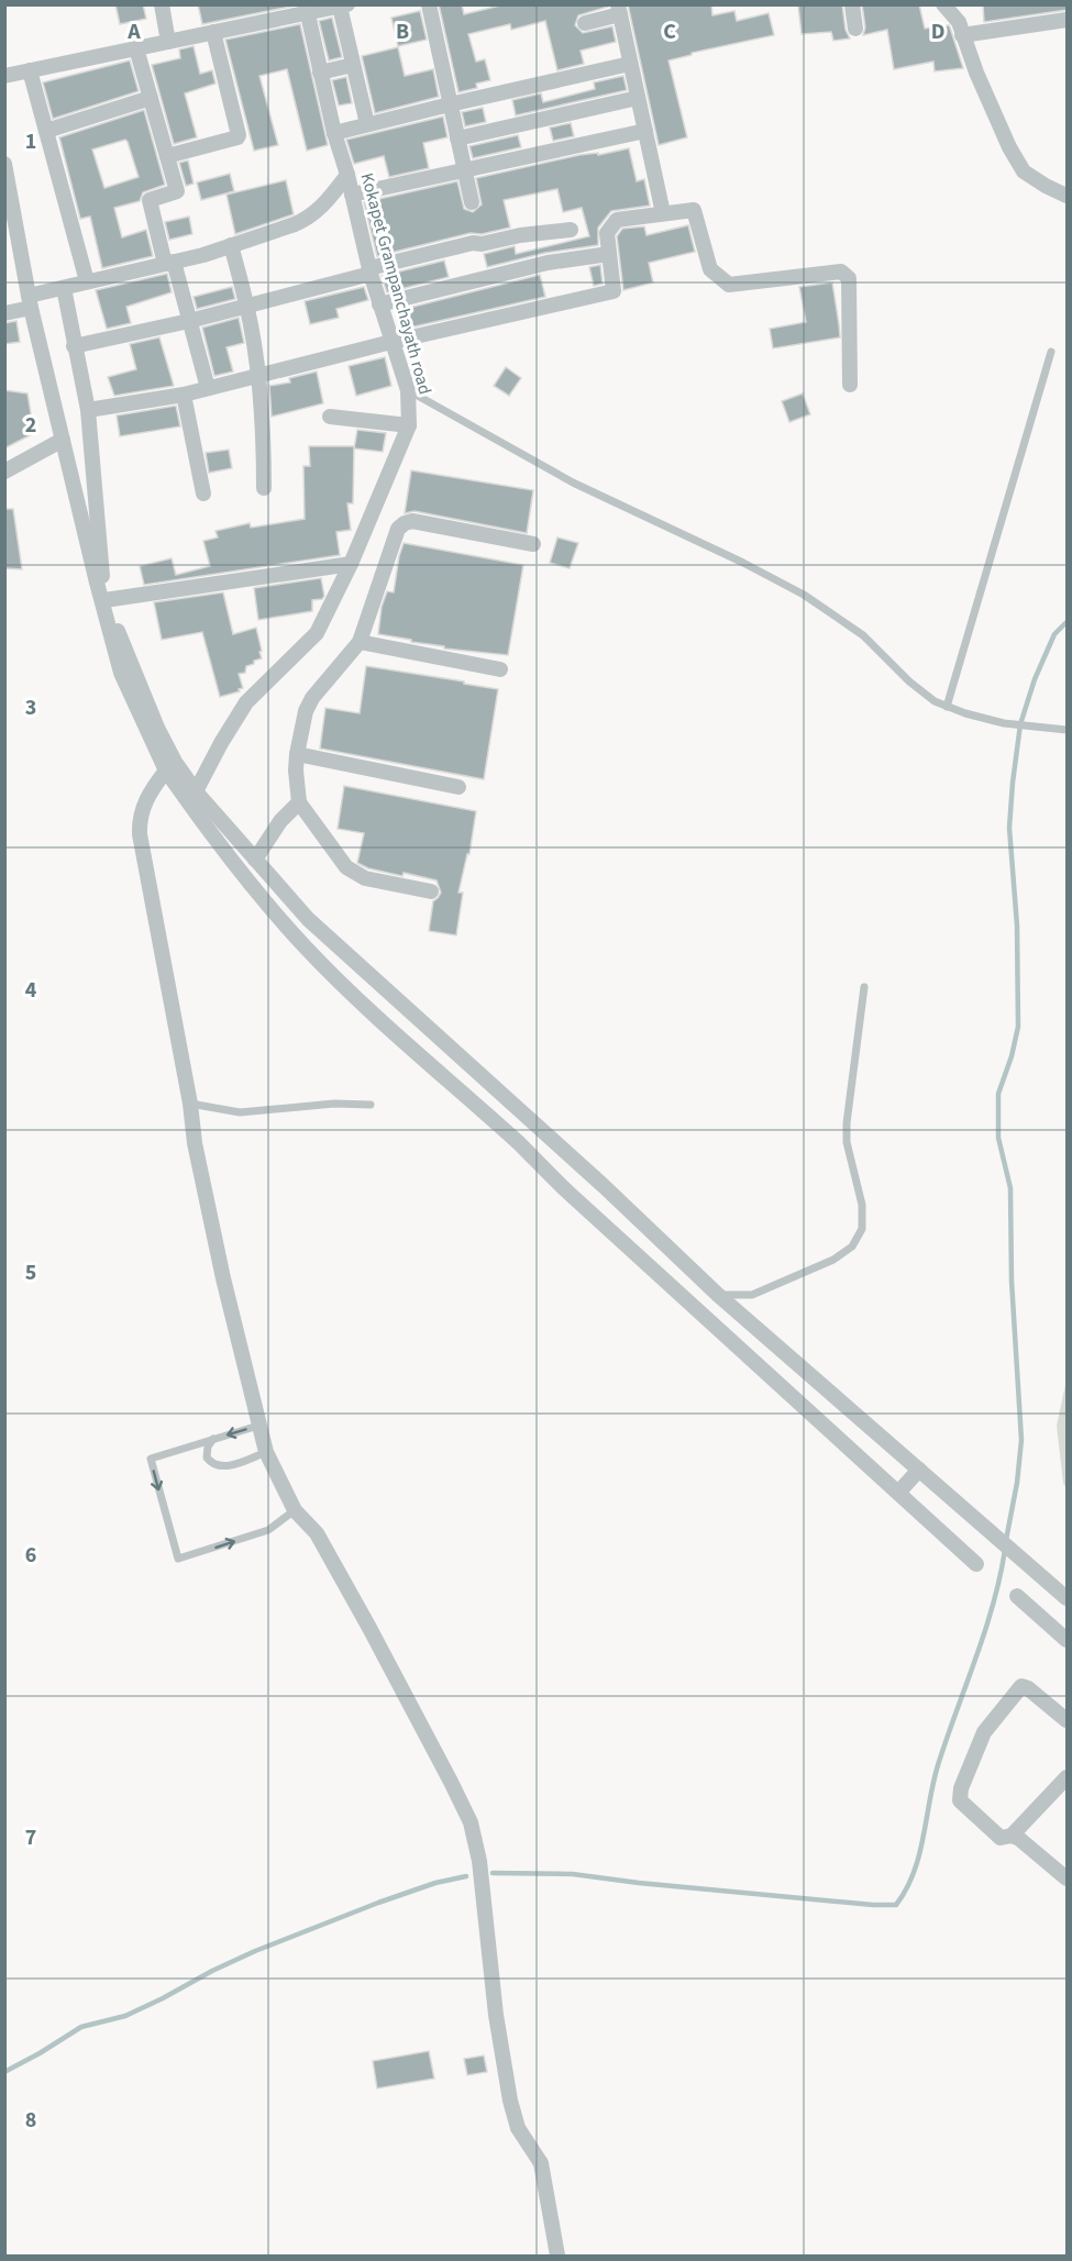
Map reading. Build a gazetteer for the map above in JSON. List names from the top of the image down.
{
  "streets": {
    "street": ["Kokapet Grampanchayath road"]
  },
  "grid": {
    "columns": [
      "A",
      "B",
      "C",
      "D"
    ],
    "rows": [
      "1",
      "2",
      "3",
      "4",
      "5",
      "6",
      "7",
      "8"
    ]
  }
}
